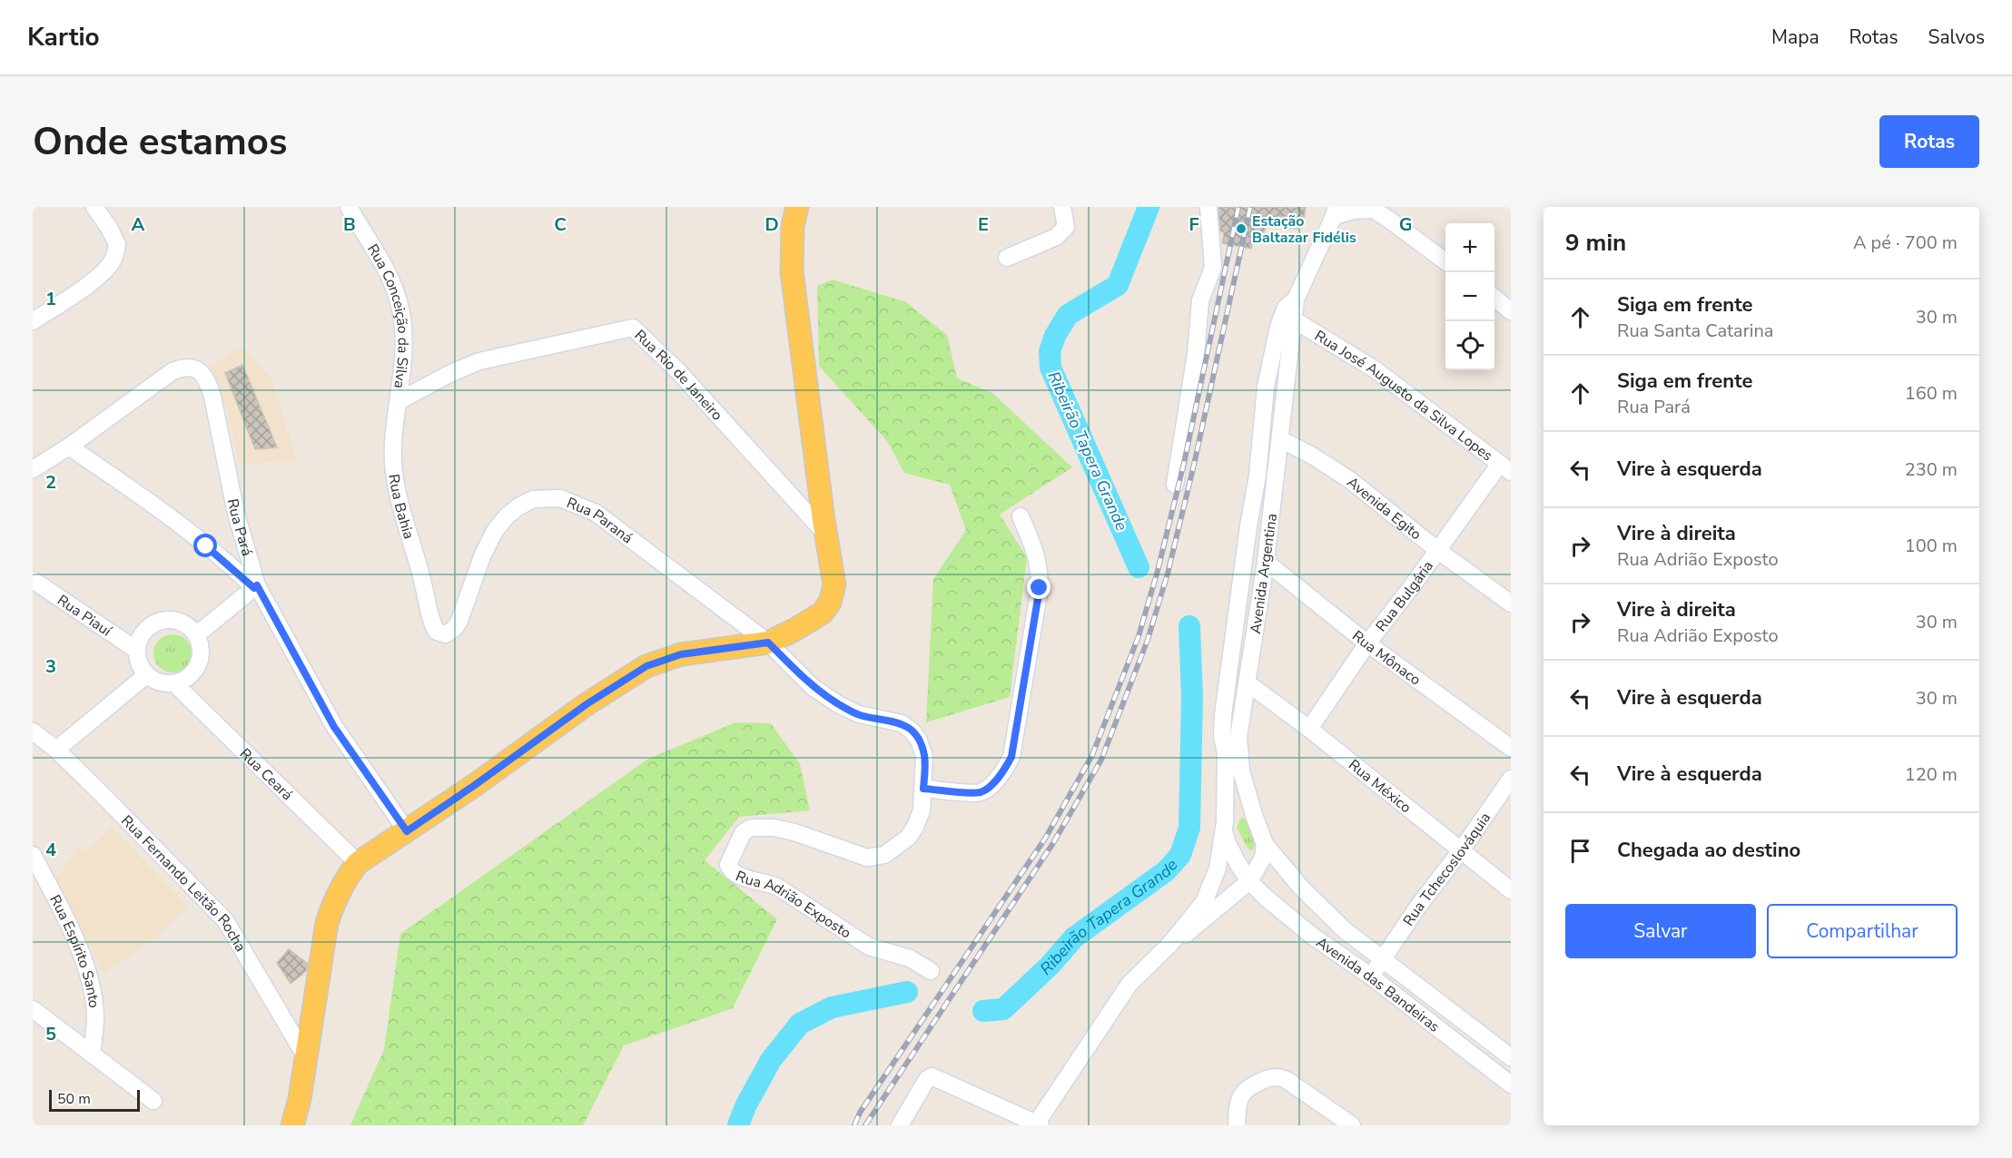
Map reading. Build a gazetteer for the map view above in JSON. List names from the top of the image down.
{
  "streets": {
    "street": [
      "Rua Conceição da Silva",
      "Rua Rio de Janeiro",
      "Rua José Augusto da Silva Lopes",
      "Rua Bahia",
      "Avenida Egito",
      "Rua Paraná",
      "Rua Pará",
      "Avenida Argentina",
      "Rua Bulgária",
      "Rua Piauí",
      "Rua Mônaco",
      "Rua Ceará",
      "Rua México",
      "Rua Tchecoslováquia",
      "Rua Fernando Leitão Rocha",
      "Rua Adrião Exposto",
      "Rua Espírito Santo",
      "Avenida das Bandeiras"
    ]
  },
  "crossings": [
    ["Rua Conceição da Silva", "Rua Rio de Janeiro"],
    ["Rua Conceição da Silva", "Rua Bahia"],
    ["Rua Rio de Janeiro", "Rua Bahia"],
    ["Rua José Augusto da Silva Lopes", "Avenida Argentina"],
    ["Rua José Augusto da Silva Lopes", "Rua Bulgária"],
    ["Rua Bahia", "Rua Paraná"],
    ["Avenida Egito", "Avenida Argentina"],
    ["Avenida Egito", "Rua Bulgária"],
    ["Rua Paraná", "Rua Adrião Exposto"],
    ["Avenida Argentina", "Rua Mônaco"],
    ["Avenida Argentina", "Rua México"],
    ["Avenida Argentina", "Avenida das Bandeiras"],
    ["Rua Bulgária", "Rua Mônaco"],
    ["Rua Bulgária", "Rua México"],
    ["Rua Piauí", "Rua Ceará"],
    ["Rua México", "Rua Tchecoslováquia"],
    ["Rua Tchecoslováquia", "Avenida das Bandeiras"]
  ],
  "water": ["Ribeirão Tapera Grande"],
  "places": ["Estação Baltazar Fidélis"],
  "scale_bar": "50 m",
  "page": {
    "header": "Kartio",
    "nav": ["Mapa", "Rotas", "Salvos"],
    "buttons": [
      "Rotas",
      ["Salvar", "Compartilhar"]
    ],
    "title": "Onde estamos",
    "heading": ["9 min", "A pé · 700 m"],
    "map_buttons": ["+", "−"],
    "list": [
      ["Siga em frente", "Rua Santa Catarina", "30 m"],
      ["Siga em frente", "Rua Pará", "160 m"],
      ["Vire à esquerda", "230 m"],
      ["Vire à direita", "Rua Adrião Exposto", "100 m"],
      ["Vire à direita", "Rua Adrião Exposto", "30 m"],
      ["Vire à esquerda", "30 m"],
      ["Vire à esquerda", "120 m"],
      "Chegada ao destino"
    ],
    "scale": "50 m"
  },
  "grid": {
    "columns": [
      "A",
      "B",
      "C",
      "D",
      "E",
      "F",
      "G"
    ],
    "rows": [
      "1",
      "2",
      "3",
      "4",
      "5"
    ]
  }
}
